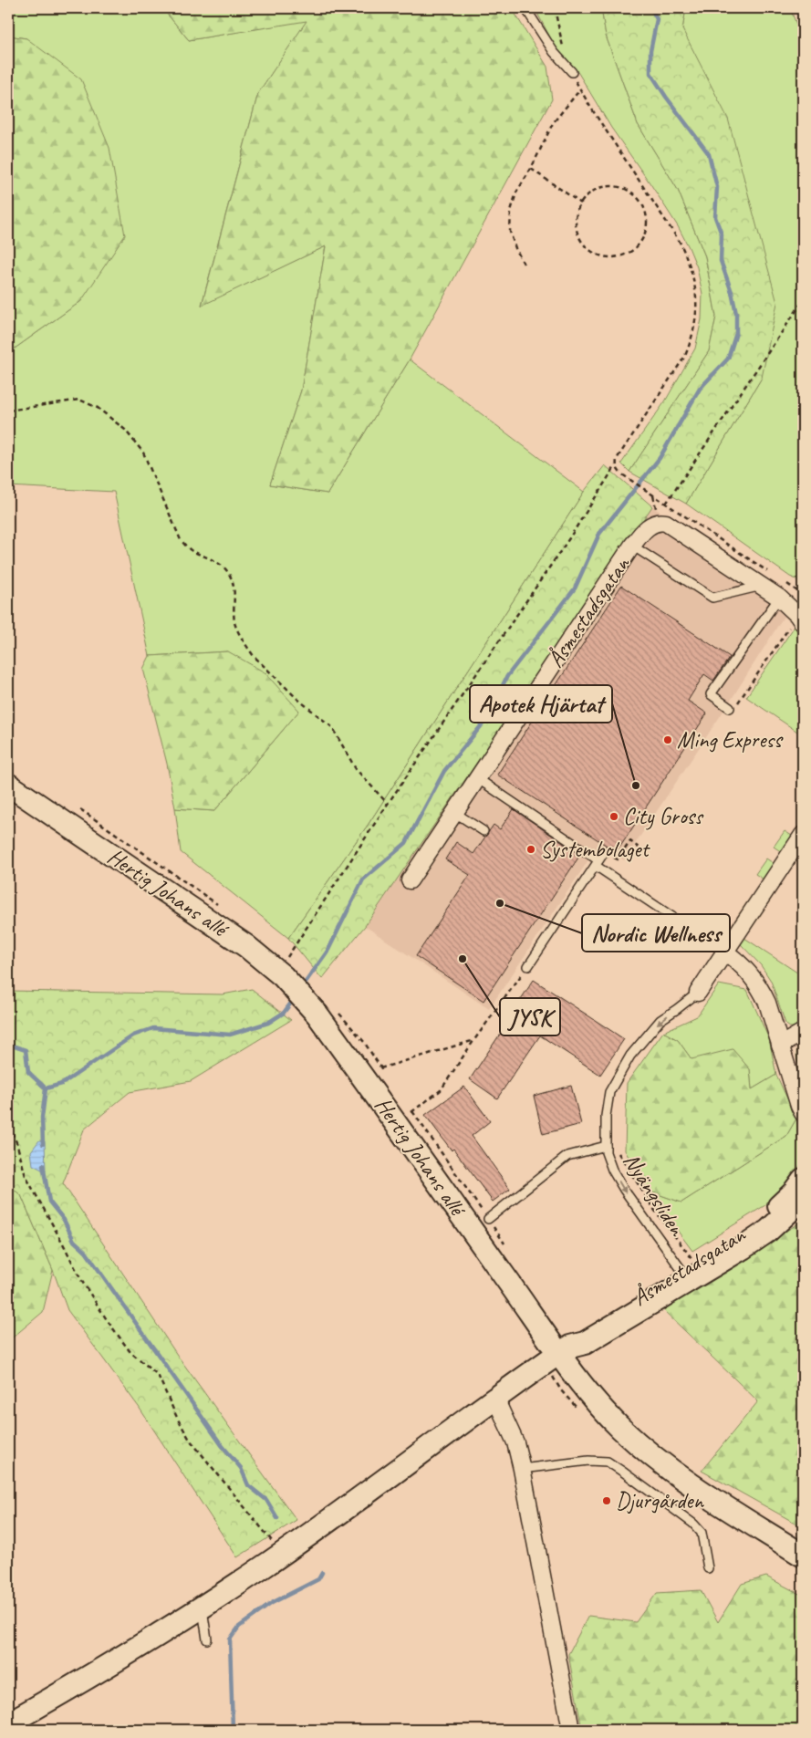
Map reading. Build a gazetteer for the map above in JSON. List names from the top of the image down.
{
  "streets": {
    "street": ["Åsmestadsgatan", "Hertig Johans allé"],
    "lane": ["Nyängsliden"]
  },
  "crossings": [
    ["Åsmestadsgatan", "Hertig Johans allé"],
    ["Åsmestadsgatan", "Nyängsliden"]
  ],
  "one_way": ["Nyängsliden"],
  "places": [
    "Ming Express",
    "Apotek Hjärtat",
    "City Gross",
    "Systembolaget",
    "Nordic Wellness",
    "JYSK",
    "Djurgården"
  ]
}
